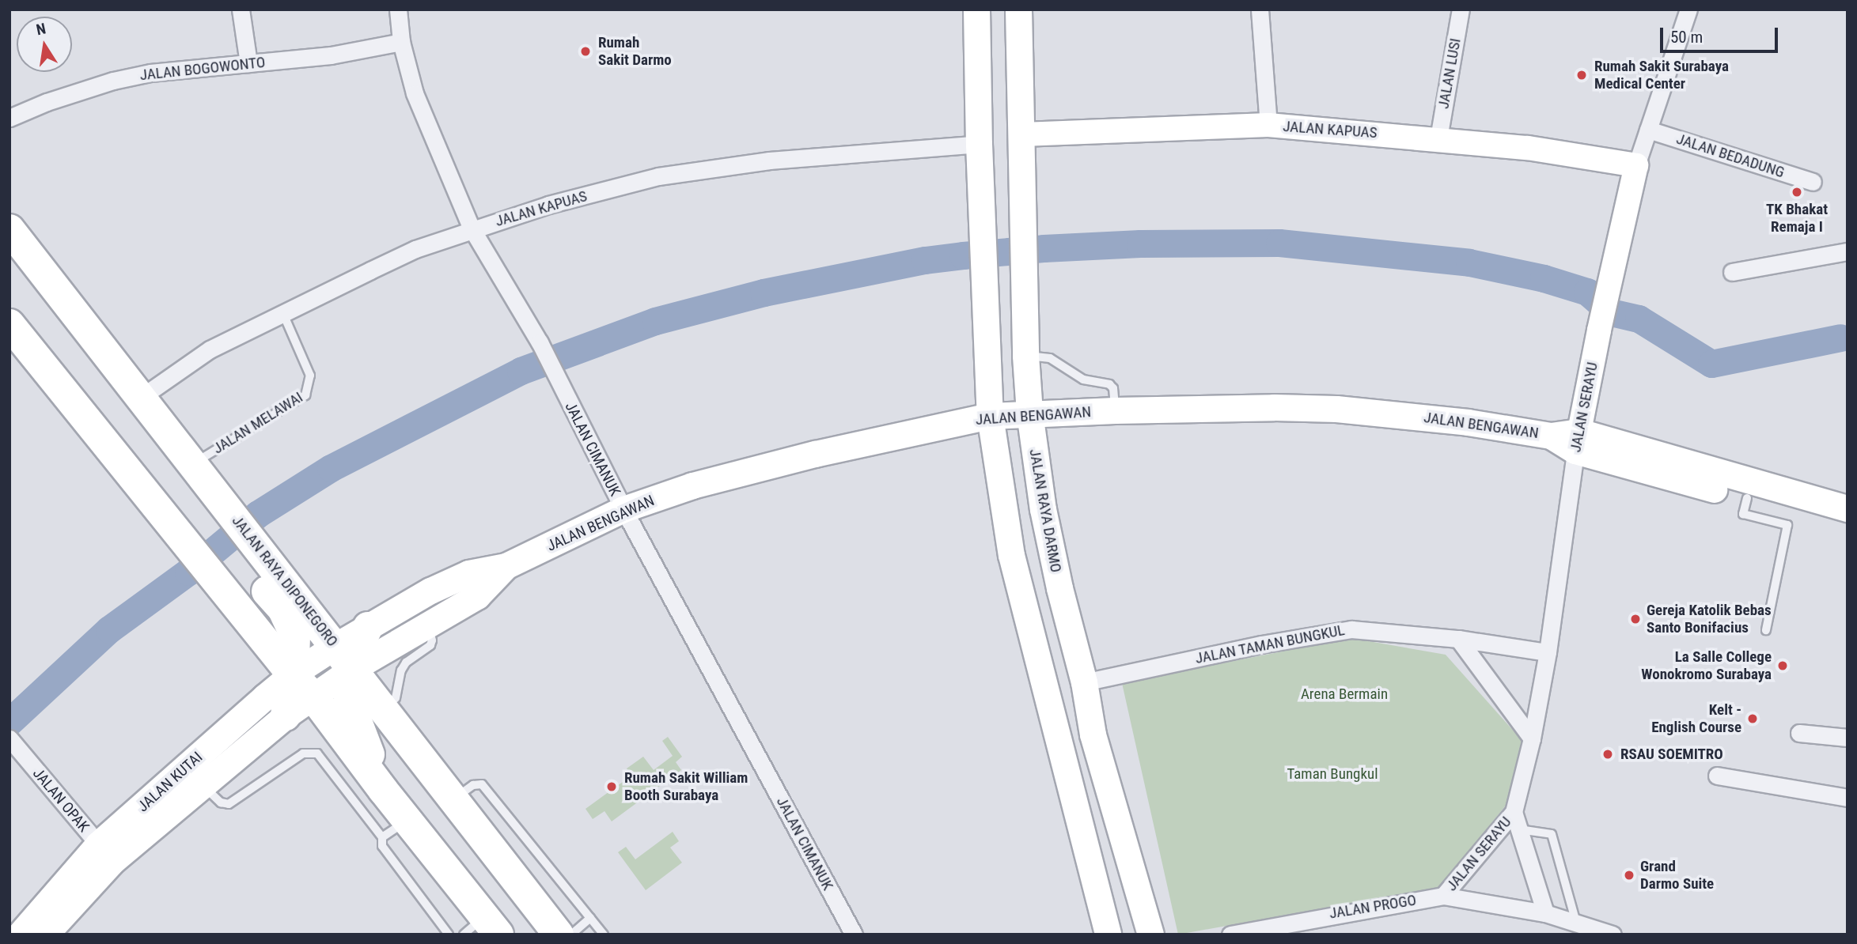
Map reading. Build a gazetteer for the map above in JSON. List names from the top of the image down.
{
  "streets": {
    "highway": ["JALAN RAYA DIPONEGORO"],
    "main road": ["JALAN BENGAWAN", "JALAN RAYA DARMO", "JALAN KUTAI"],
    "street": [
      "JALAN BOGOWONTO",
      "JALAN LUSI",
      "JALAN KAPUAS",
      "JALAN BEDADUNG",
      "JALAN SERAYU",
      "JALAN CIMANUK",
      "JALAN TAMAN BUNGKUL",
      "JALAN OPAK",
      "JALAN PROGO"
    ],
    "lane": ["JALAN MELAWAI"]
  },
  "crossings": [
    ["JALAN BOGOWONTO", "JALAN CIMANUK"],
    ["JALAN LUSI", "JALAN KAPUAS"],
    ["JALAN KAPUAS", "JALAN SERAYU"],
    ["JALAN KAPUAS", "JALAN MELAWAI"],
    ["JALAN KAPUAS", "JALAN CIMANUK"],
    ["JALAN KAPUAS", "JALAN RAYA DARMO"],
    ["JALAN KAPUAS", "JALAN RAYA DIPONEGORO"],
    ["JALAN BEDADUNG", "JALAN SERAYU"],
    ["JALAN SERAYU", "JALAN BENGAWAN"],
    ["JALAN SERAYU", "JALAN TAMAN BUNGKUL"],
    ["JALAN SERAYU", "JALAN PROGO"],
    ["JALAN BENGAWAN", "JALAN CIMANUK"],
    ["JALAN BENGAWAN", "JALAN RAYA DARMO"],
    ["JALAN BENGAWAN", "JALAN RAYA DIPONEGORO"],
    ["JALAN BENGAWAN", "JALAN KUTAI"],
    ["JALAN MELAWAI", "JALAN RAYA DIPONEGORO"],
    ["JALAN RAYA DARMO", "JALAN TAMAN BUNGKUL"],
    ["JALAN RAYA DIPONEGORO", "JALAN KUTAI"],
    ["JALAN KUTAI", "JALAN OPAK"]
  ],
  "parks": ["Arena Bermain", "Taman Bungkul"],
  "places": [
    "Rumah Sakit Darmo",
    "Rumah Sakit Surabaya Medical Center",
    "TK Bhakat Remaja I",
    "Gereja Katolik Bebas Santo Bonifacius",
    "La Salle College Wonokromo Surabaya",
    "Kelt - English Course",
    "RSAU SOEMITRO",
    "Rumah Sakit William Booth Surabaya",
    "Grand Darmo Suite"
  ],
  "scale_bar": "50 m",
  "north": "top"
}
